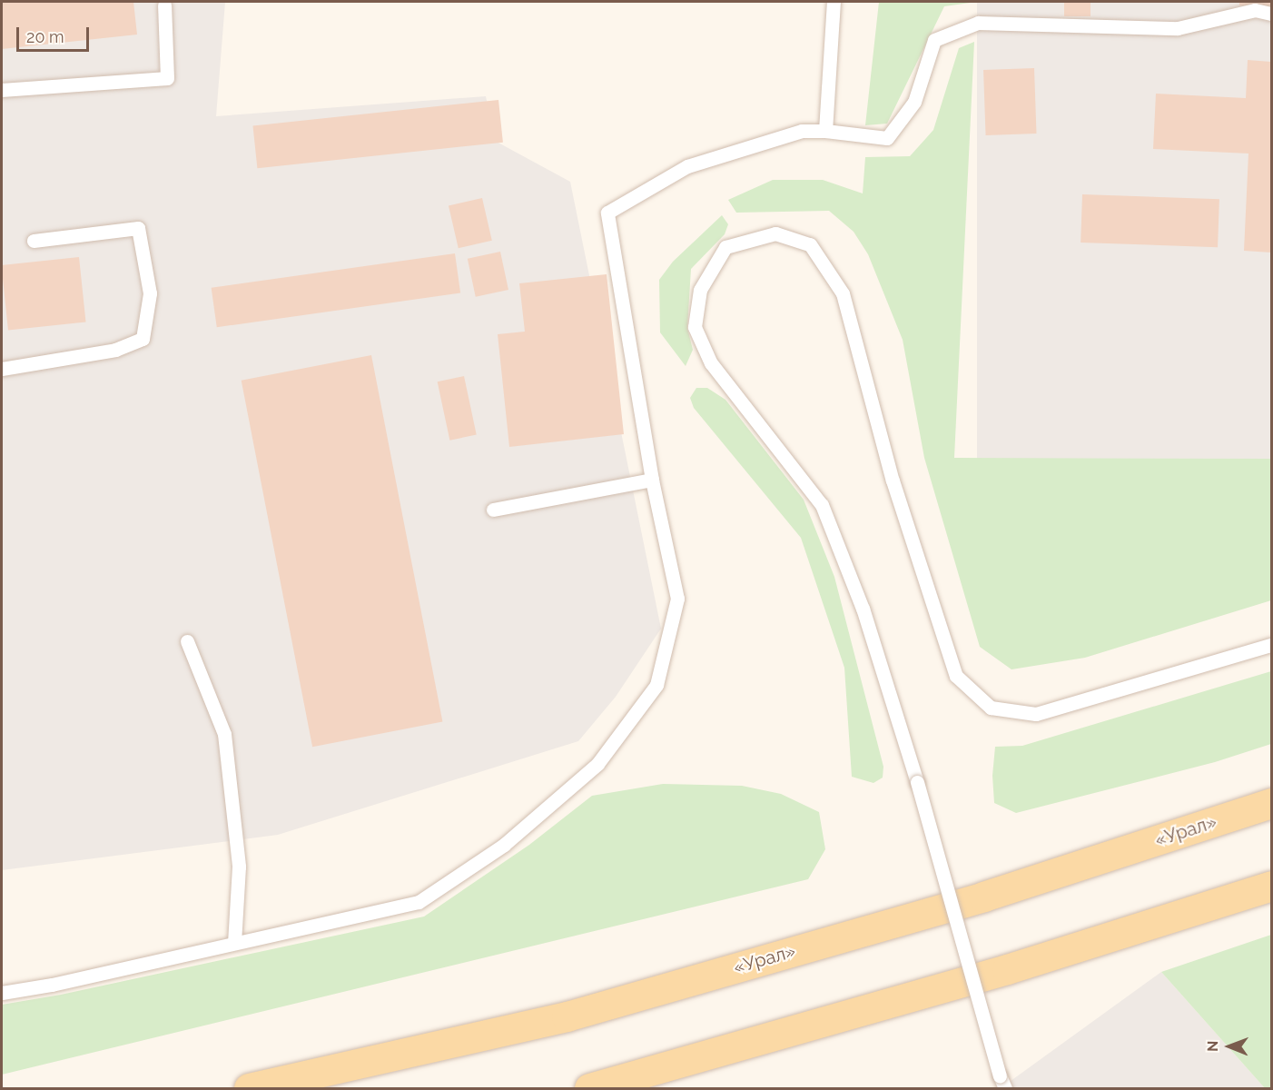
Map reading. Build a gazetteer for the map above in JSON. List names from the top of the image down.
{
  "streets": {
    "main road": ["«Урал»"]
  },
  "scale_bar": "20 m",
  "north": "left"
}
